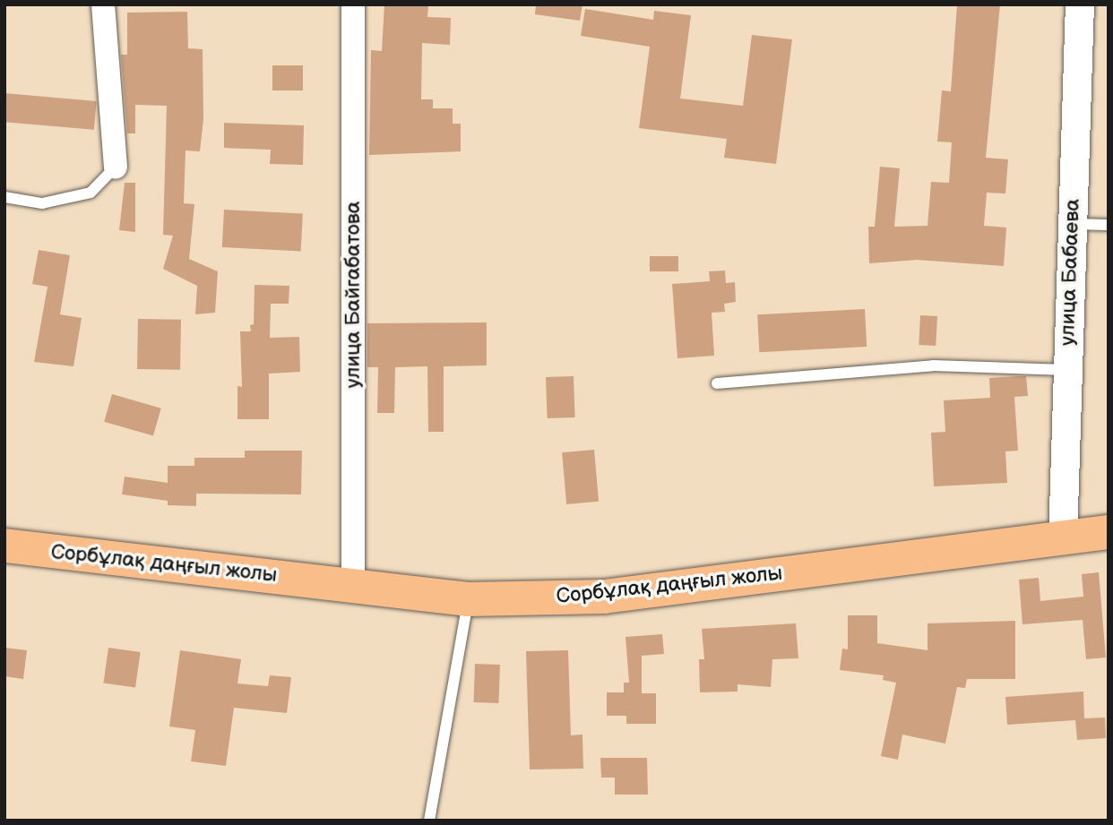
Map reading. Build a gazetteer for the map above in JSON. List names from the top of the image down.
{
  "streets": {
    "main road": ["Сорбұлақ даңғыл жолы"],
    "street": ["улица Бабаева", "улица Байгабатова"]
  },
  "crossings": [
    ["улица Бабаева", "Сорбұлақ даңғыл жолы"],
    ["улица Байгабатова", "Сорбұлақ даңғыл жолы"]
  ]
}
